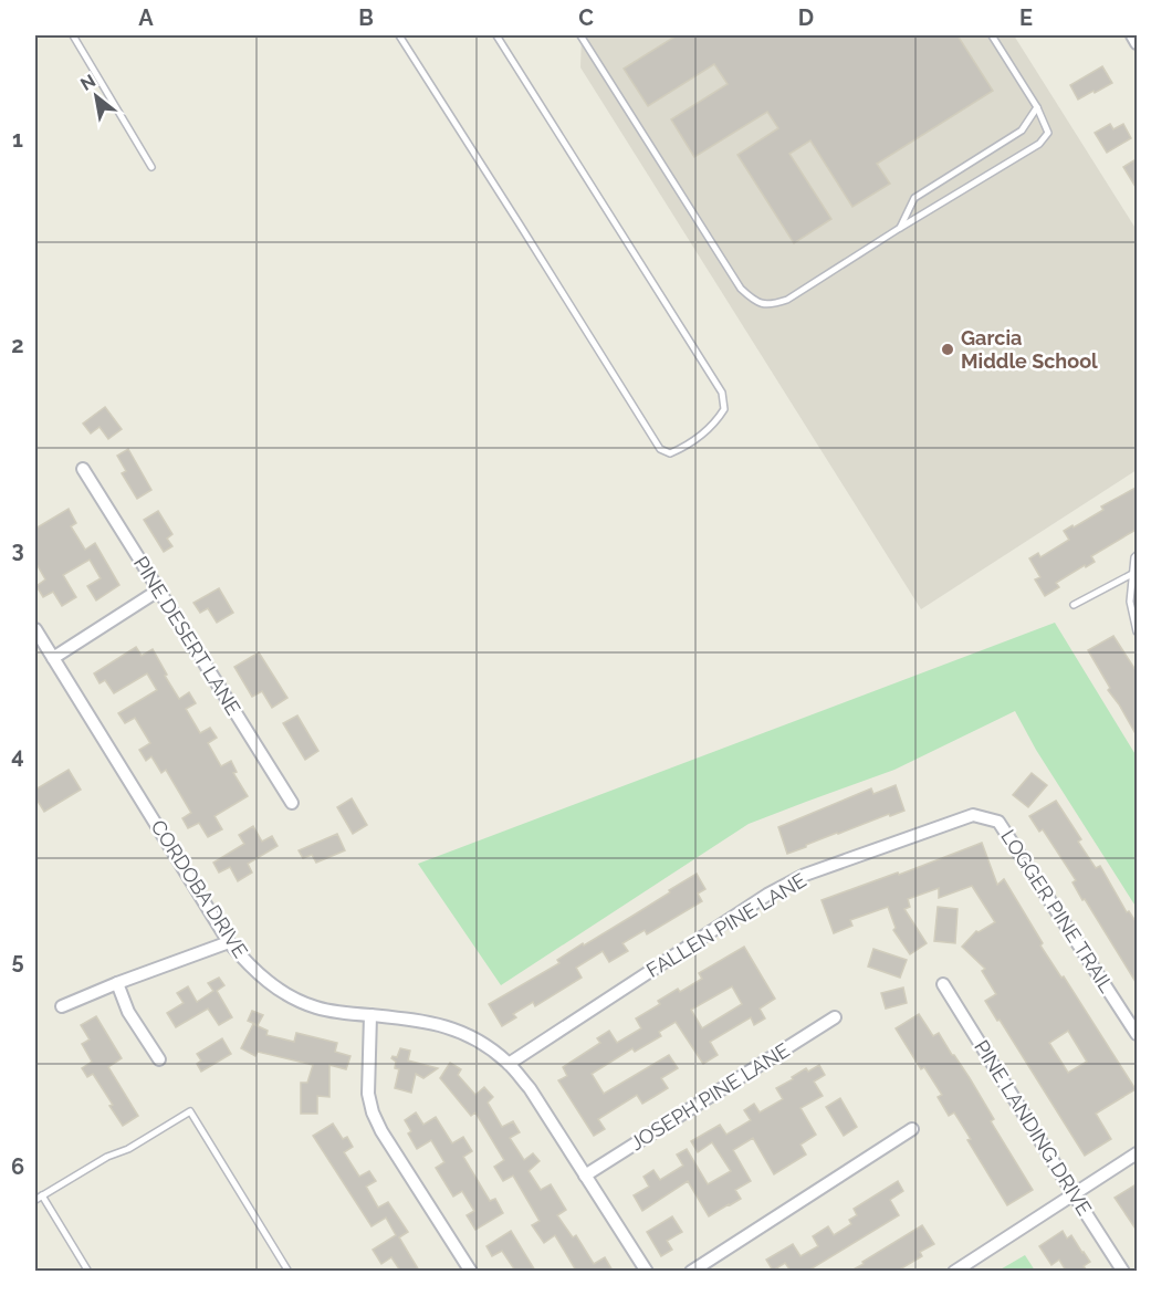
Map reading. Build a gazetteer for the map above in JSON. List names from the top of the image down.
{
  "streets": {
    "street": [
      "PINE DESERT LANE",
      "CORDOBA DRIVE",
      "LOGGER PINE TRAIL",
      "FALLEN PINE LANE",
      "JOSEPH PINE LANE",
      "PINE LANDING DRIVE"
    ]
  },
  "crossings": [
    ["CORDOBA DRIVE", "FALLEN PINE LANE"],
    ["CORDOBA DRIVE", "JOSEPH PINE LANE"],
    ["LOGGER PINE TRAIL", "FALLEN PINE LANE"]
  ],
  "places": ["Garcia Middle School"],
  "north": "top left",
  "grid": {
    "columns": [
      "A",
      "B",
      "C",
      "D",
      "E"
    ],
    "rows": [
      "1",
      "2",
      "3",
      "4",
      "5",
      "6"
    ]
  }
}
